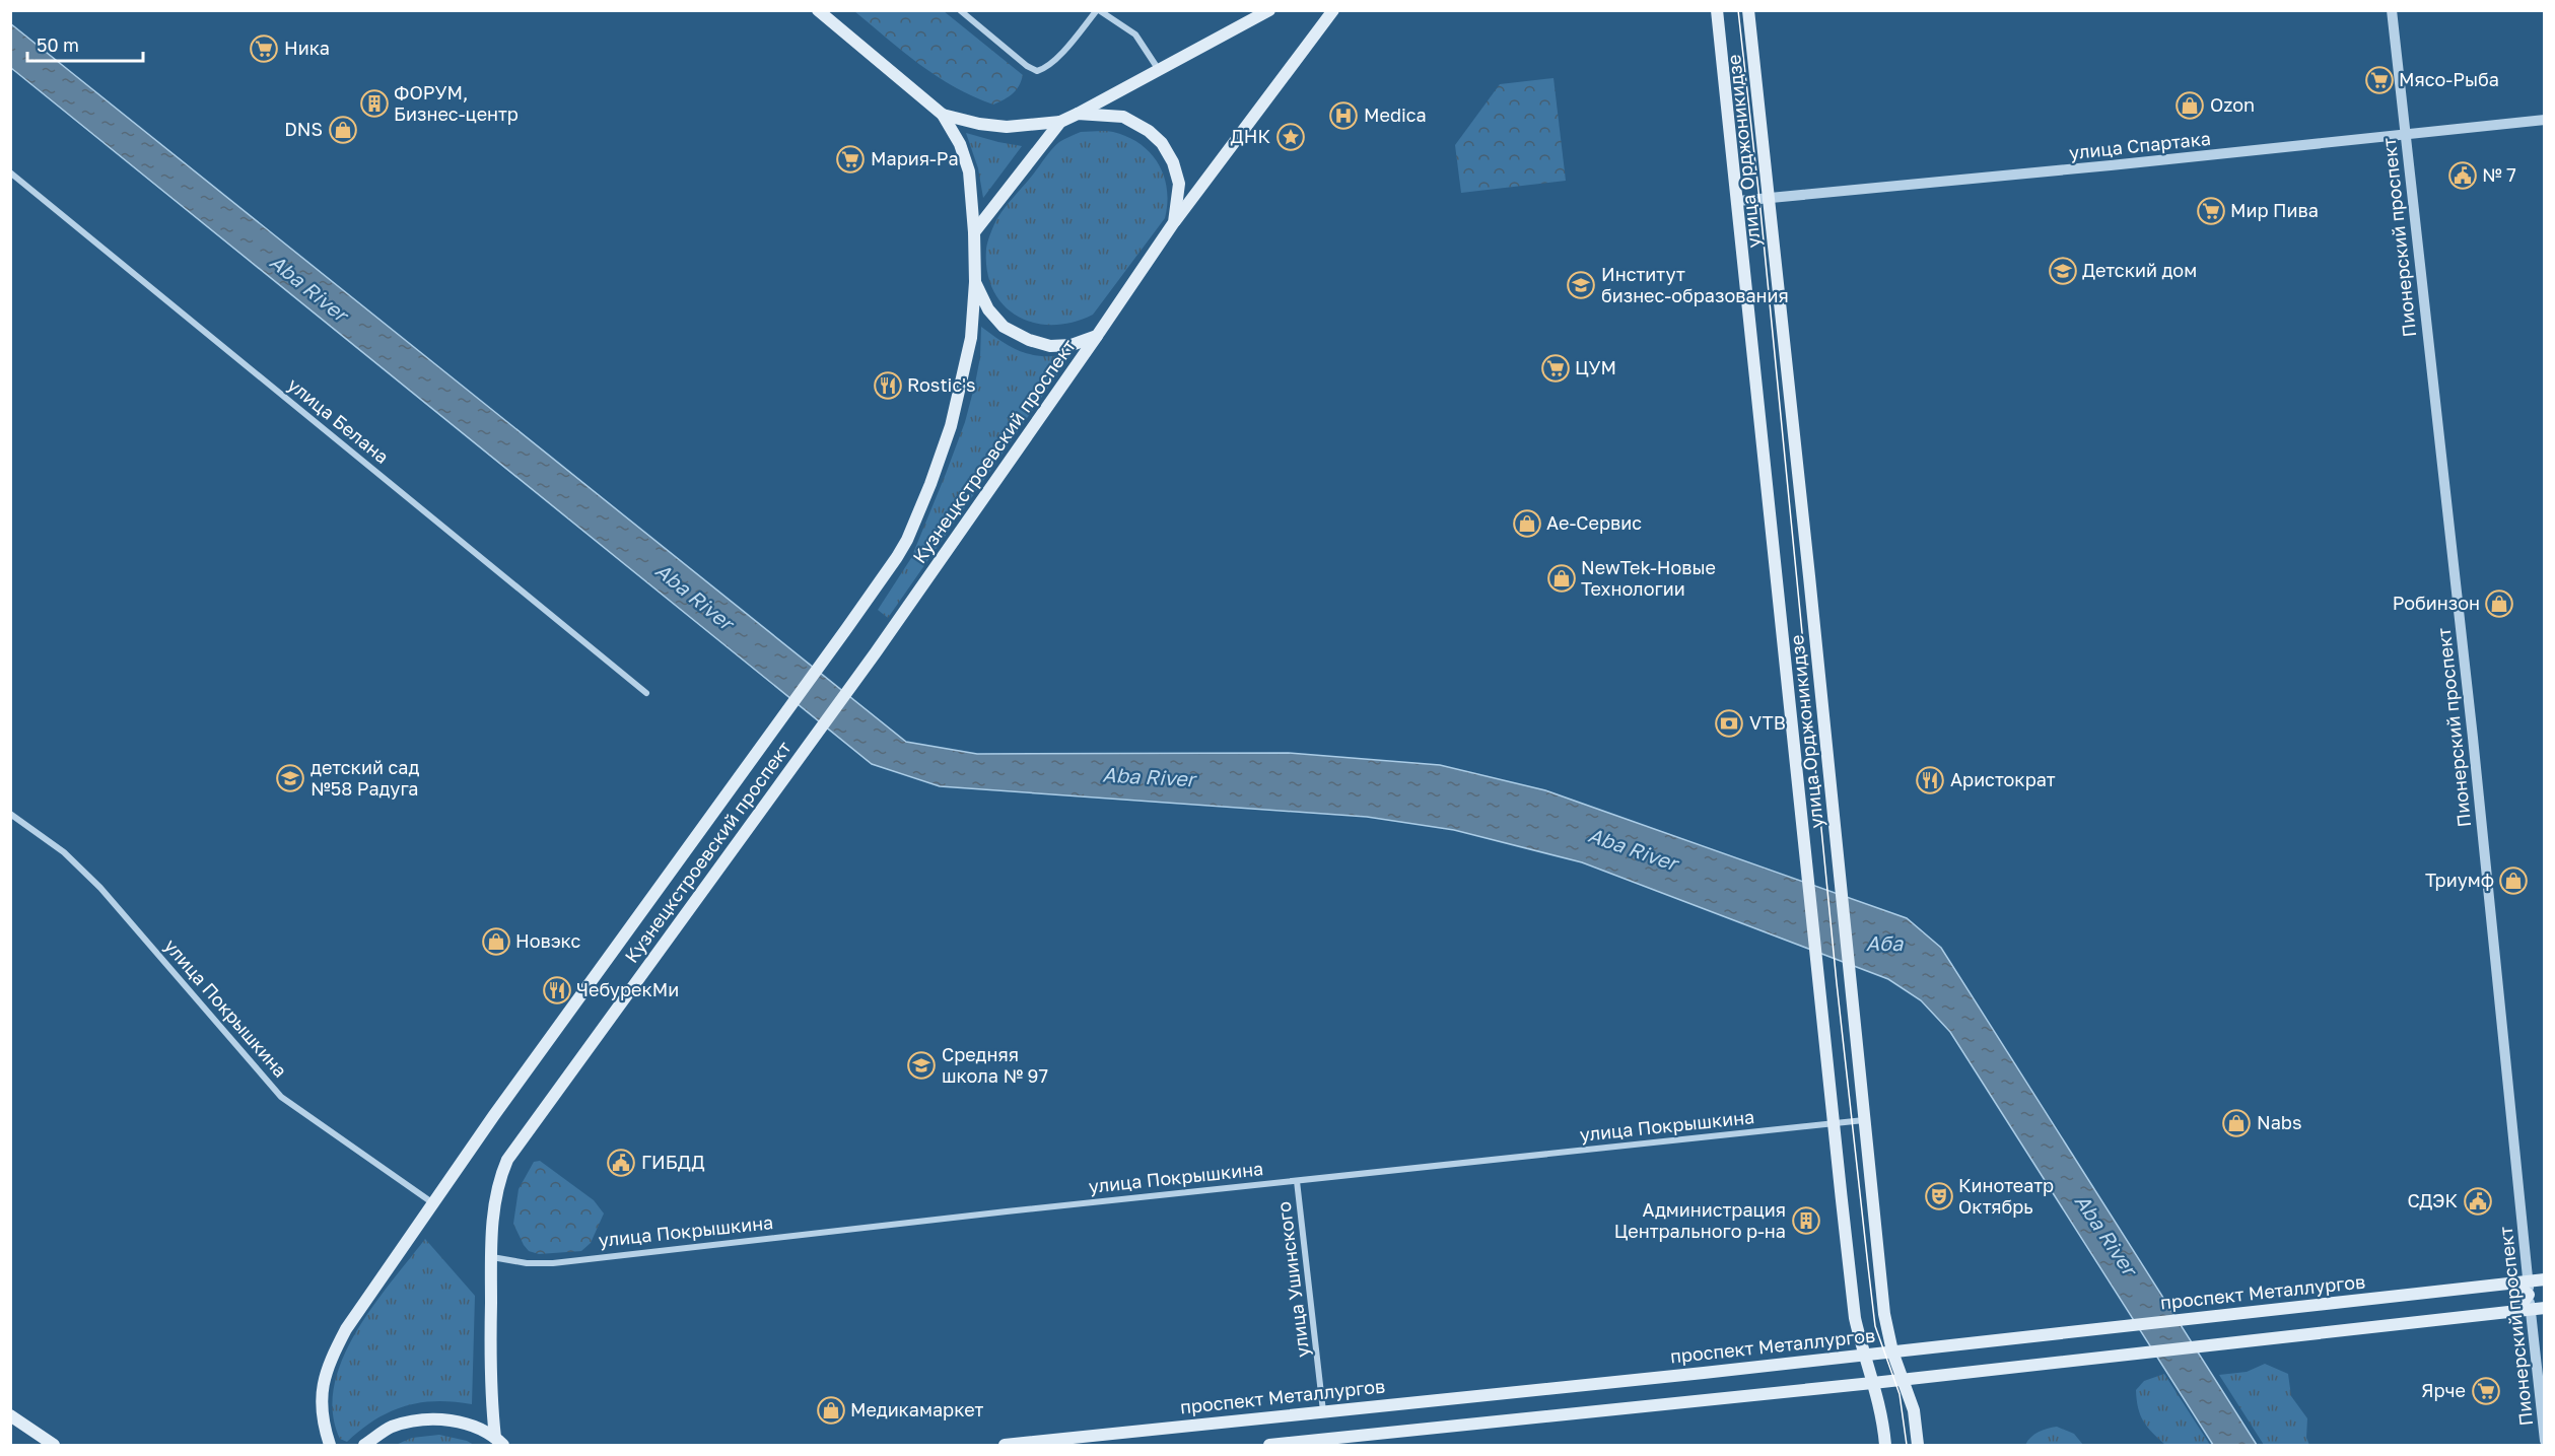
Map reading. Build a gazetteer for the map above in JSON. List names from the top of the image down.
{
  "streets": {
    "main road": ["улица Орджоникидзе", "Кузнецкстроевский проспект", "проспект Металлургов"],
    "street": [
      "улица Спартака",
      "Пионерский проспект",
      "улица Белана",
      "улица Покрышкина",
      "улица Ушинского"
    ]
  },
  "crossings": [
    ["улица Спартака", "улица Орджоникидзе"],
    ["улица Спартака", "Пионерский проспект"],
    ["улица Орджоникидзе", "улица Покрышкина"],
    ["улица Орджоникидзе", "проспект Металлургов"],
    ["Пионерский проспект", "проспект Металлургов"],
    ["Кузнецкстроевский проспект", "улица Покрышкина"],
    ["улица Покрышкина", "улица Ушинского"],
    ["улица Ушинского", "проспект Металлургов"]
  ],
  "water": ["Aba River", "Аба"],
  "places": {
    "supermarket": [
      "Ника",
      "Мясо-Рыба",
      "Мария-Ра",
      "Мир Пива",
      "ЦУМ",
      "Ярче"
    ],
    "building": ["ФОРУМ, Бизнес-центр", "Администрация Центрального р-на"],
    "shop": [
      "Ozon",
      "DNS",
      "Аe-Сервис",
      "NewTek-Новые Технологии",
      "Робинзон",
      "Триумф",
      "Новэкс",
      "Nabs",
      "Медикамаркет"
    ],
    "hospital": ["Medica"],
    "place": ["ДНК"],
    "public building": ["№ 7", "ГИБДД", "СДЭК"],
    "school or university": [
      "Детский дом",
      "Институт бизнес-образования",
      "детский сад №58 Радуга",
      "Средняя школа № 97"
    ],
    "restaurant": ["Rostic's", "Аристократ", "ЧебурекМи"],
    "bank": ["VTB"],
    "theatre": ["Кинотеатр Октябрь"]
  },
  "scale_bar": "50 m"
}
